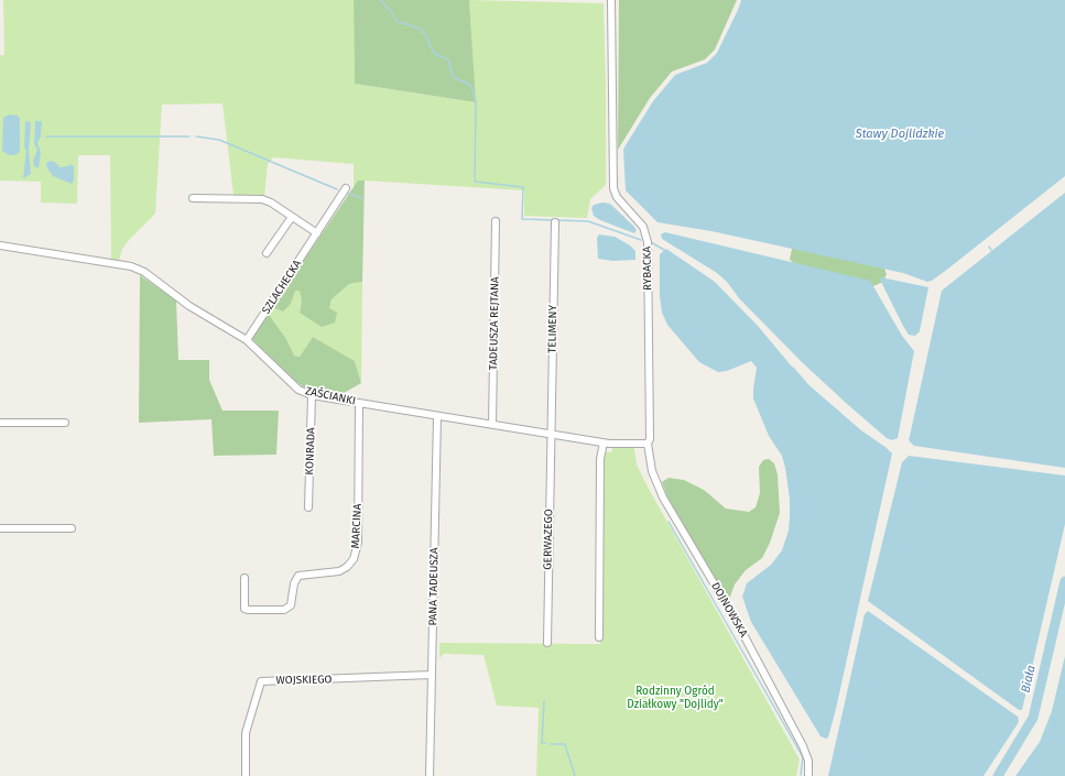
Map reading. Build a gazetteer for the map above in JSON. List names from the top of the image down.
{
  "streets": {
    "street": [
      "RYBACKA",
      "SZLACHECKA",
      "TADEUSZA REJTANA",
      "TELIMENY",
      "ZAŚCIANKI",
      "KONRADA",
      "MARCINA",
      "GERWAZEGO",
      "PANA TADEUSZA",
      "DOJNOWSKA",
      "WOJSKIEGO"
    ]
  },
  "crossings": [
    ["RYBACKA", "ZAŚCIANKI"],
    ["RYBACKA", "DOJNOWSKA"],
    ["SZLACHECKA", "ZAŚCIANKI"],
    ["TADEUSZA REJTANA", "ZAŚCIANKI"],
    ["TELIMENY", "ZAŚCIANKI"],
    ["TELIMENY", "GERWAZEGO"],
    ["ZAŚCIANKI", "KONRADA"],
    ["ZAŚCIANKI", "MARCINA"],
    ["ZAŚCIANKI", "GERWAZEGO"],
    ["ZAŚCIANKI", "PANA TADEUSZA"],
    ["ZAŚCIANKI", "DOJNOWSKA"],
    ["PANA TADEUSZA", "WOJSKIEGO"]
  ],
  "water": ["Stawy Dojlidzkie", "Biała"],
  "parks": ["Rodzinny Ogród Działkowy \"Dojlidy\""]
}
